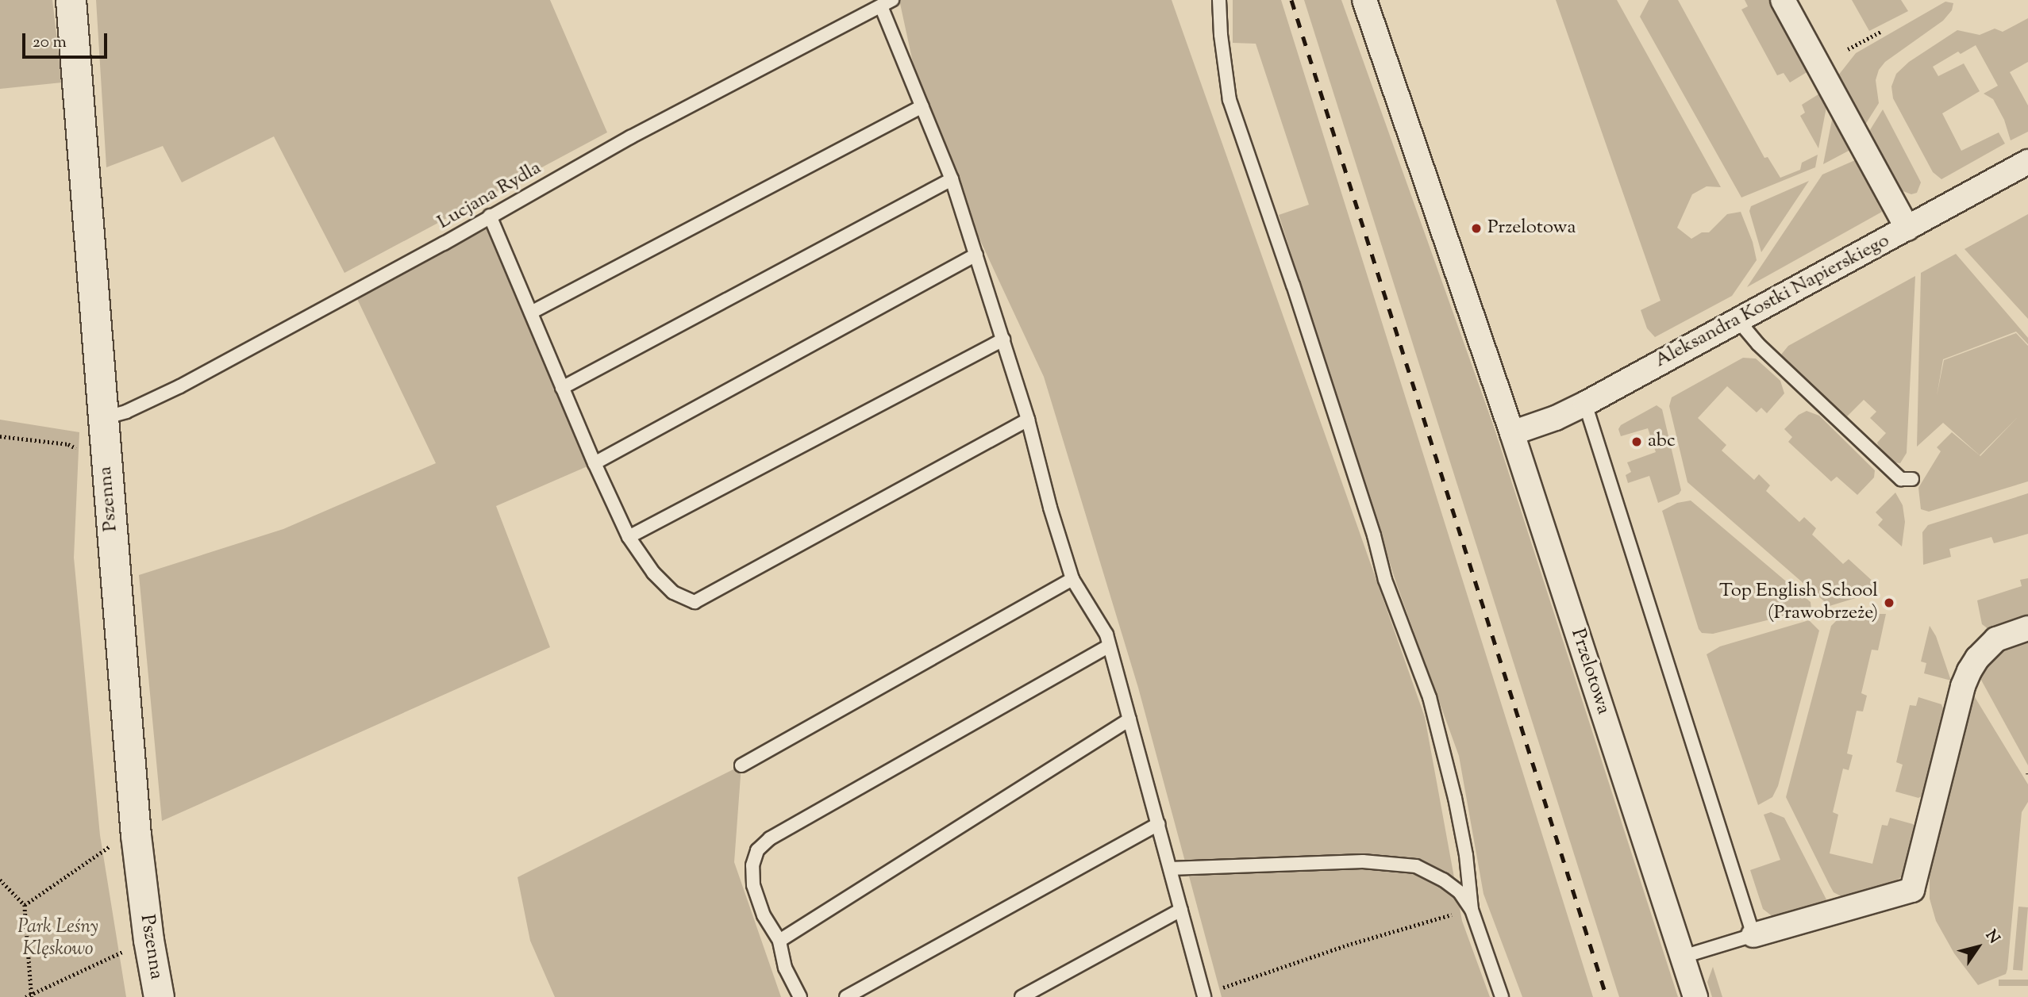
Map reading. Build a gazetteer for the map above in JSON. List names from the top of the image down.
{
  "streets": {
    "street": ["Aleksandra Kostki Napierskiego", "Pszenna", "Przelotowa"],
    "lane": ["Lucjana Rydla"]
  },
  "crossings": [
    ["Lucjana Rydla", "Pszenna"],
    ["Aleksandra Kostki Napierskiego", "Przelotowa"]
  ],
  "parks": ["Park Leśny Klęskowo"],
  "places": ["Przelotowa", "abc", "Top English School (Prawobrzeże)"],
  "scale_bar": "20 m",
  "north": "top right"
}
